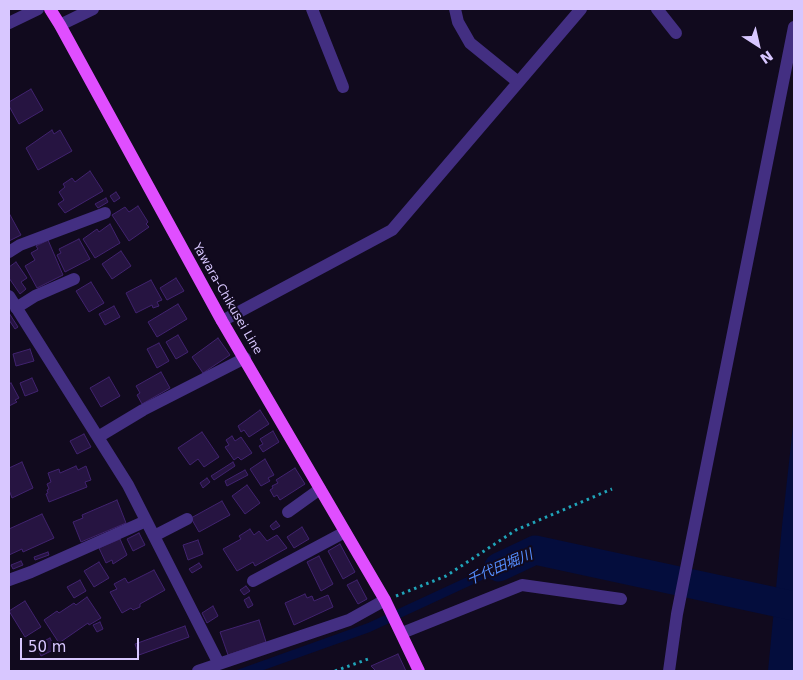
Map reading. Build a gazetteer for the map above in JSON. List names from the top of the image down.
{
  "streets": {
    "main road": ["Yawara-Chikusei Line"]
  },
  "water": ["千代田堀川"],
  "scale_bar": "50 m",
  "north": "bottom right"
}
